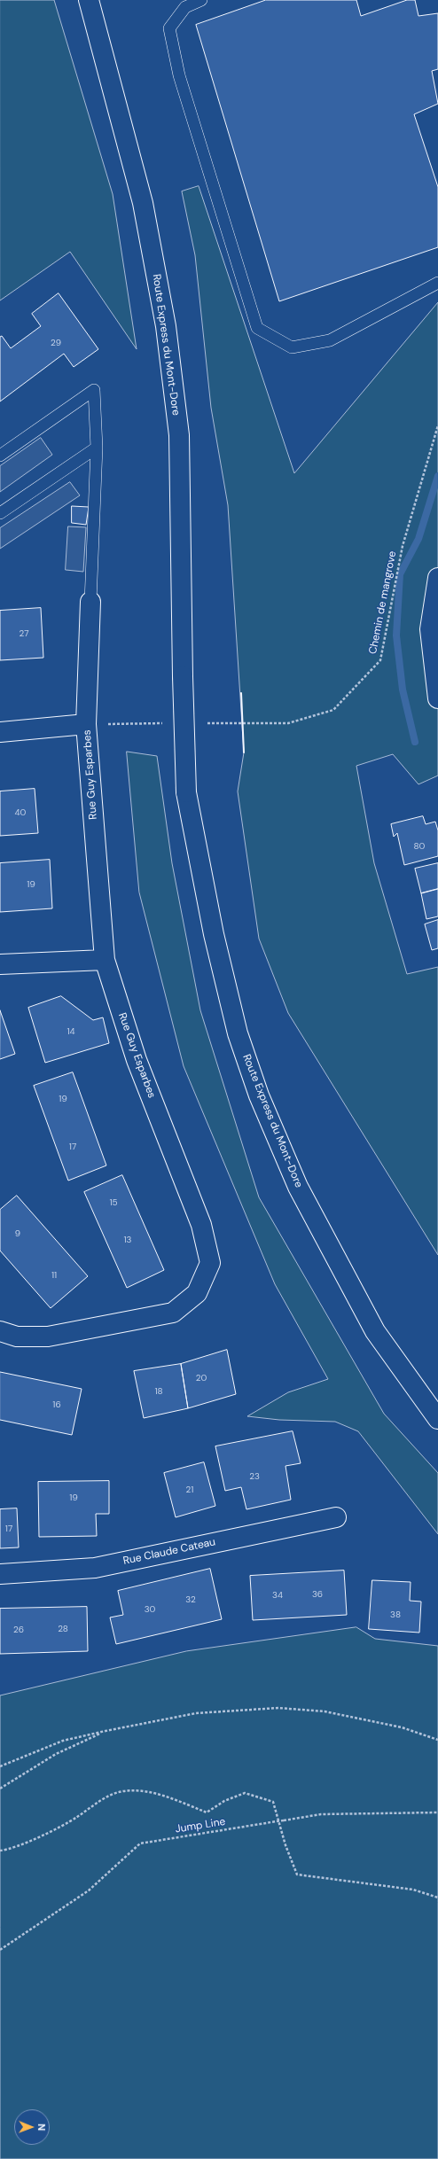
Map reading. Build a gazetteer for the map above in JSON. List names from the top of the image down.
{
  "streets": {
    "street": ["Route Express du Mont-Dore", "Rue Guy Esparbes", "Rue Claude Cateau"],
    "path": ["Chemin de mangrove", "Jump Line"]
  },
  "house_numbers": [
    "29",
    "27",
    "40",
    "80",
    "19",
    "14",
    "19",
    "17",
    "15",
    "9",
    "13",
    "11",
    "20",
    "18",
    "16",
    "23",
    "21",
    "19",
    "17",
    "36",
    "34",
    "32",
    "30",
    "38",
    "28",
    "26"
  ],
  "north": "right"
}
